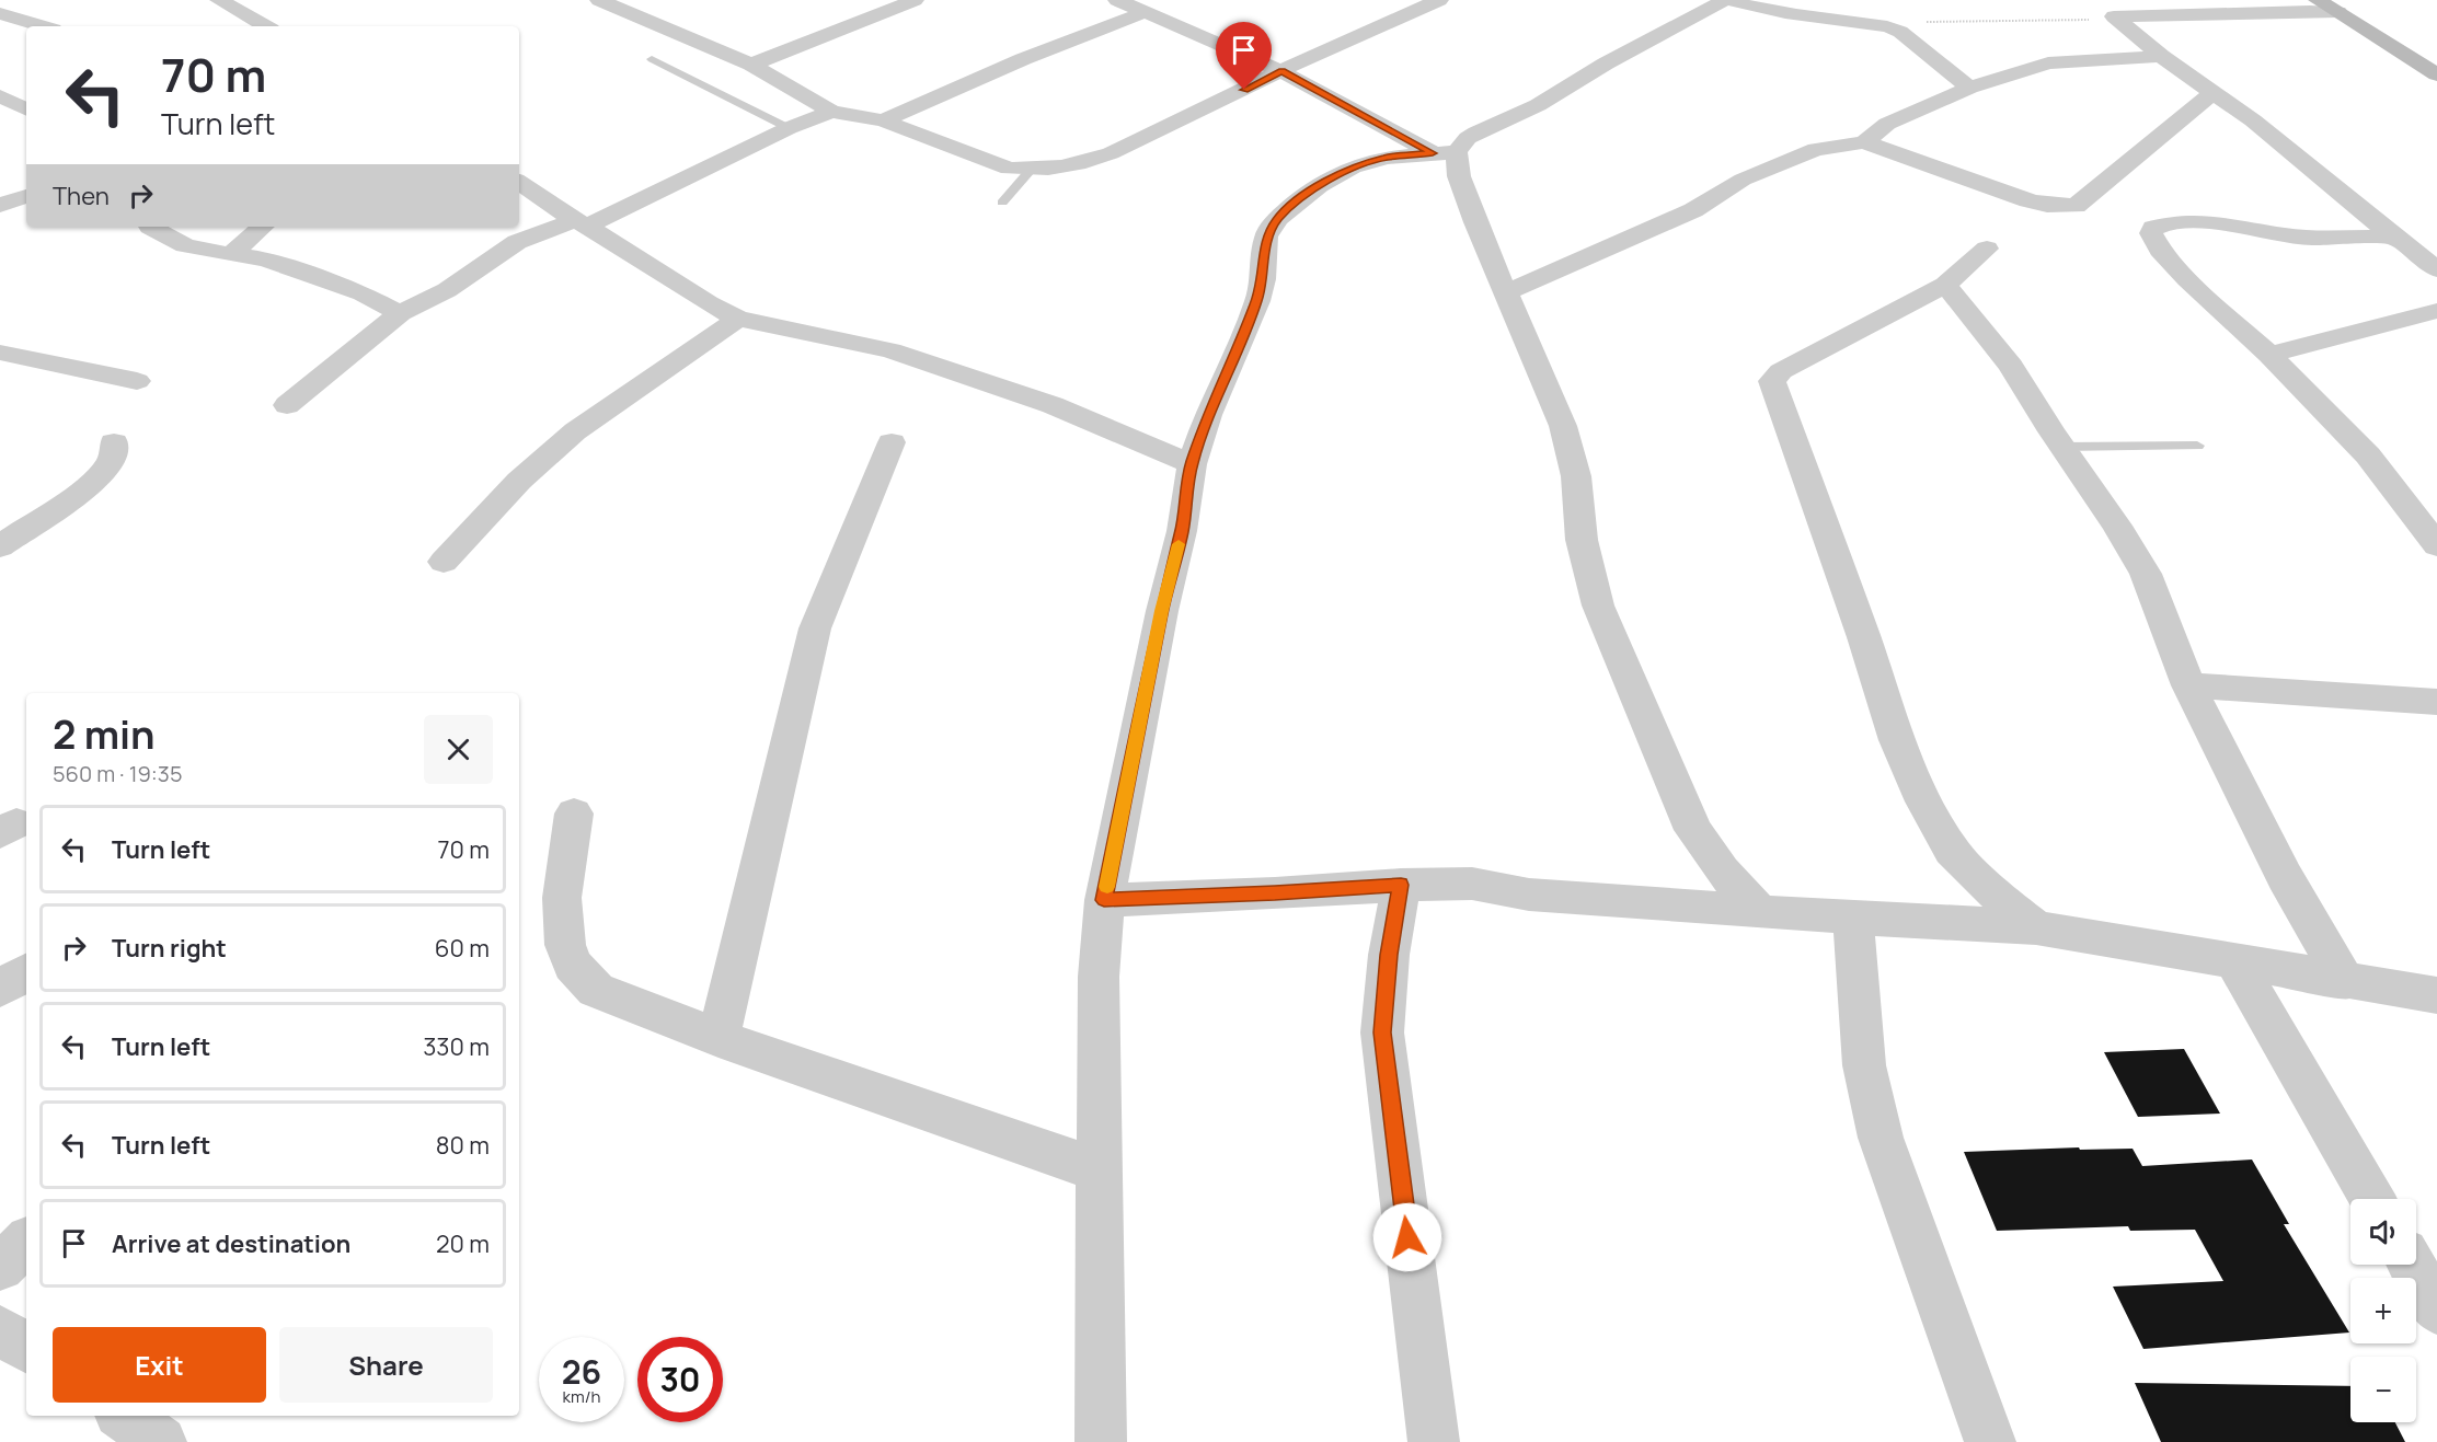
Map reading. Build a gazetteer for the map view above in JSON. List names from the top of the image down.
{
  "page": {
    "turn": ["70 m", "Turn left"],
    "then": "Then",
    "heading": ["2 min", "560 m · 19:35"],
    "list": [
      {
        "name": "Turn left",
        "value": "70 m"
      },
      {
        "name": "Turn right",
        "value": "60 m"
      },
      {
        "name": "Turn left",
        "value": "330 m"
      },
      {
        "name": "Turn left",
        "value": "80 m"
      },
      {
        "name": "Arrive at destination",
        "value": "20 m"
      }
    ],
    "map_buttons": ["+", "−"],
    "buttons": ["Exit", "Share"],
    "speed": "26 km/h",
    "limit": "30"
  }
}
